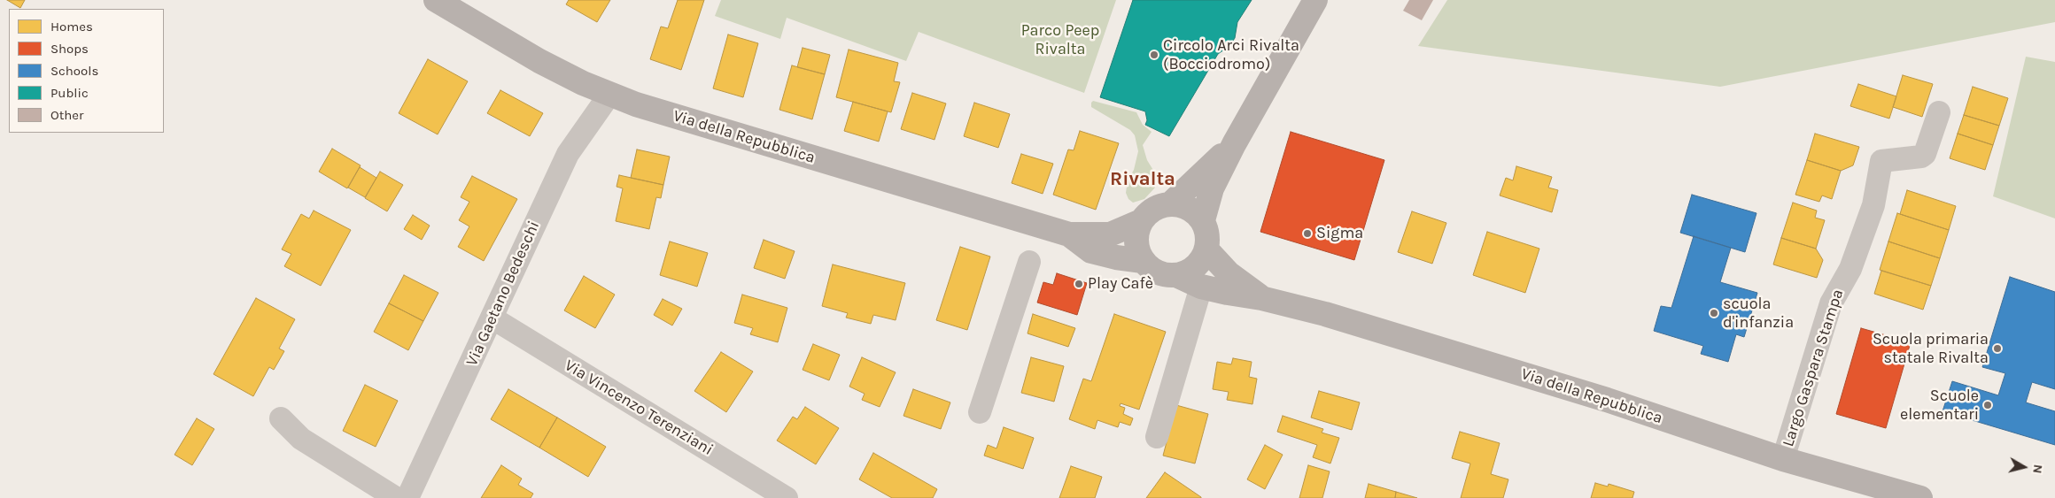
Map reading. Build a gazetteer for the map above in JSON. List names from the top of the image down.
{
  "streets": {
    "main road": ["Via della Repubblica"],
    "street": ["Via Gaetano Bedeschi", "Largo Gaspara Stampa", "Via Vincenzo Terenziani"]
  },
  "crossings": [
    ["Via della Repubblica", "Via Gaetano Bedeschi"],
    ["Via della Repubblica", "Largo Gaspara Stampa"],
    ["Via Gaetano Bedeschi", "Via Vincenzo Terenziani"]
  ],
  "districts": ["Rivalta"],
  "parks": ["Parco Peep Rivalta"],
  "places": [
    "Circolo Arci Rivalta (Bocciodromo)",
    "Sigma",
    "Play Cafè",
    "scuola d'infanzia",
    "Scuola primaria statale Rivalta",
    "Scuole elementari"
  ],
  "legend": [
    "Homes",
    "Shops",
    "Schools",
    "Public",
    "Other"
  ],
  "north": "right"
}
